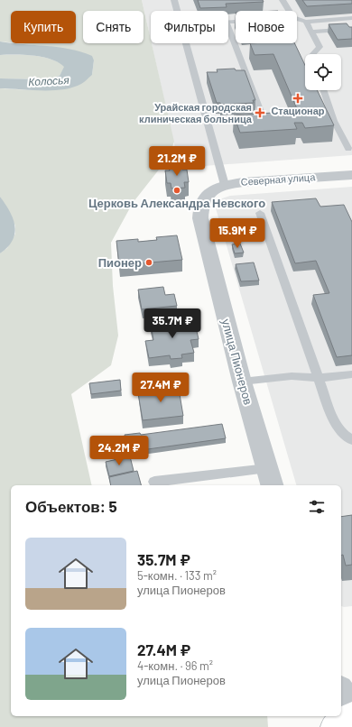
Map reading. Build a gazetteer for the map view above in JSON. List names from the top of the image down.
{
  "streets": {
    "street": ["Северная улица", "улица Пионеров"]
  },
  "crossings": [
    ["Северная улица", "улица Пионеров"]
  ],
  "water": ["Колосья"],
  "places": {
    "health": ["Стационар", "Урайская городская клиническая больница"],
    "other": ["Церковь Александра Невского", "Пионер"]
  },
  "page": {
    "chip": [
      "Купить",
      "Снять",
      "Фильтры",
      "Новое"
    ],
    "price": [
      "21.2M ₽",
      "15.9M ₽",
      "35.7M ₽",
      "27.4M ₽",
      "24.2M ₽"
    ],
    "heading": "Объектов: 5",
    "list": [
      {
        "name": "35.7M ₽",
        "note": "5-комн. · 133 m² · улица Пионеров"
      },
      {
        "name": "27.4M ₽",
        "note": "4-комн. · 96 m² · улица Пионеров"
      }
    ]
  }
}
